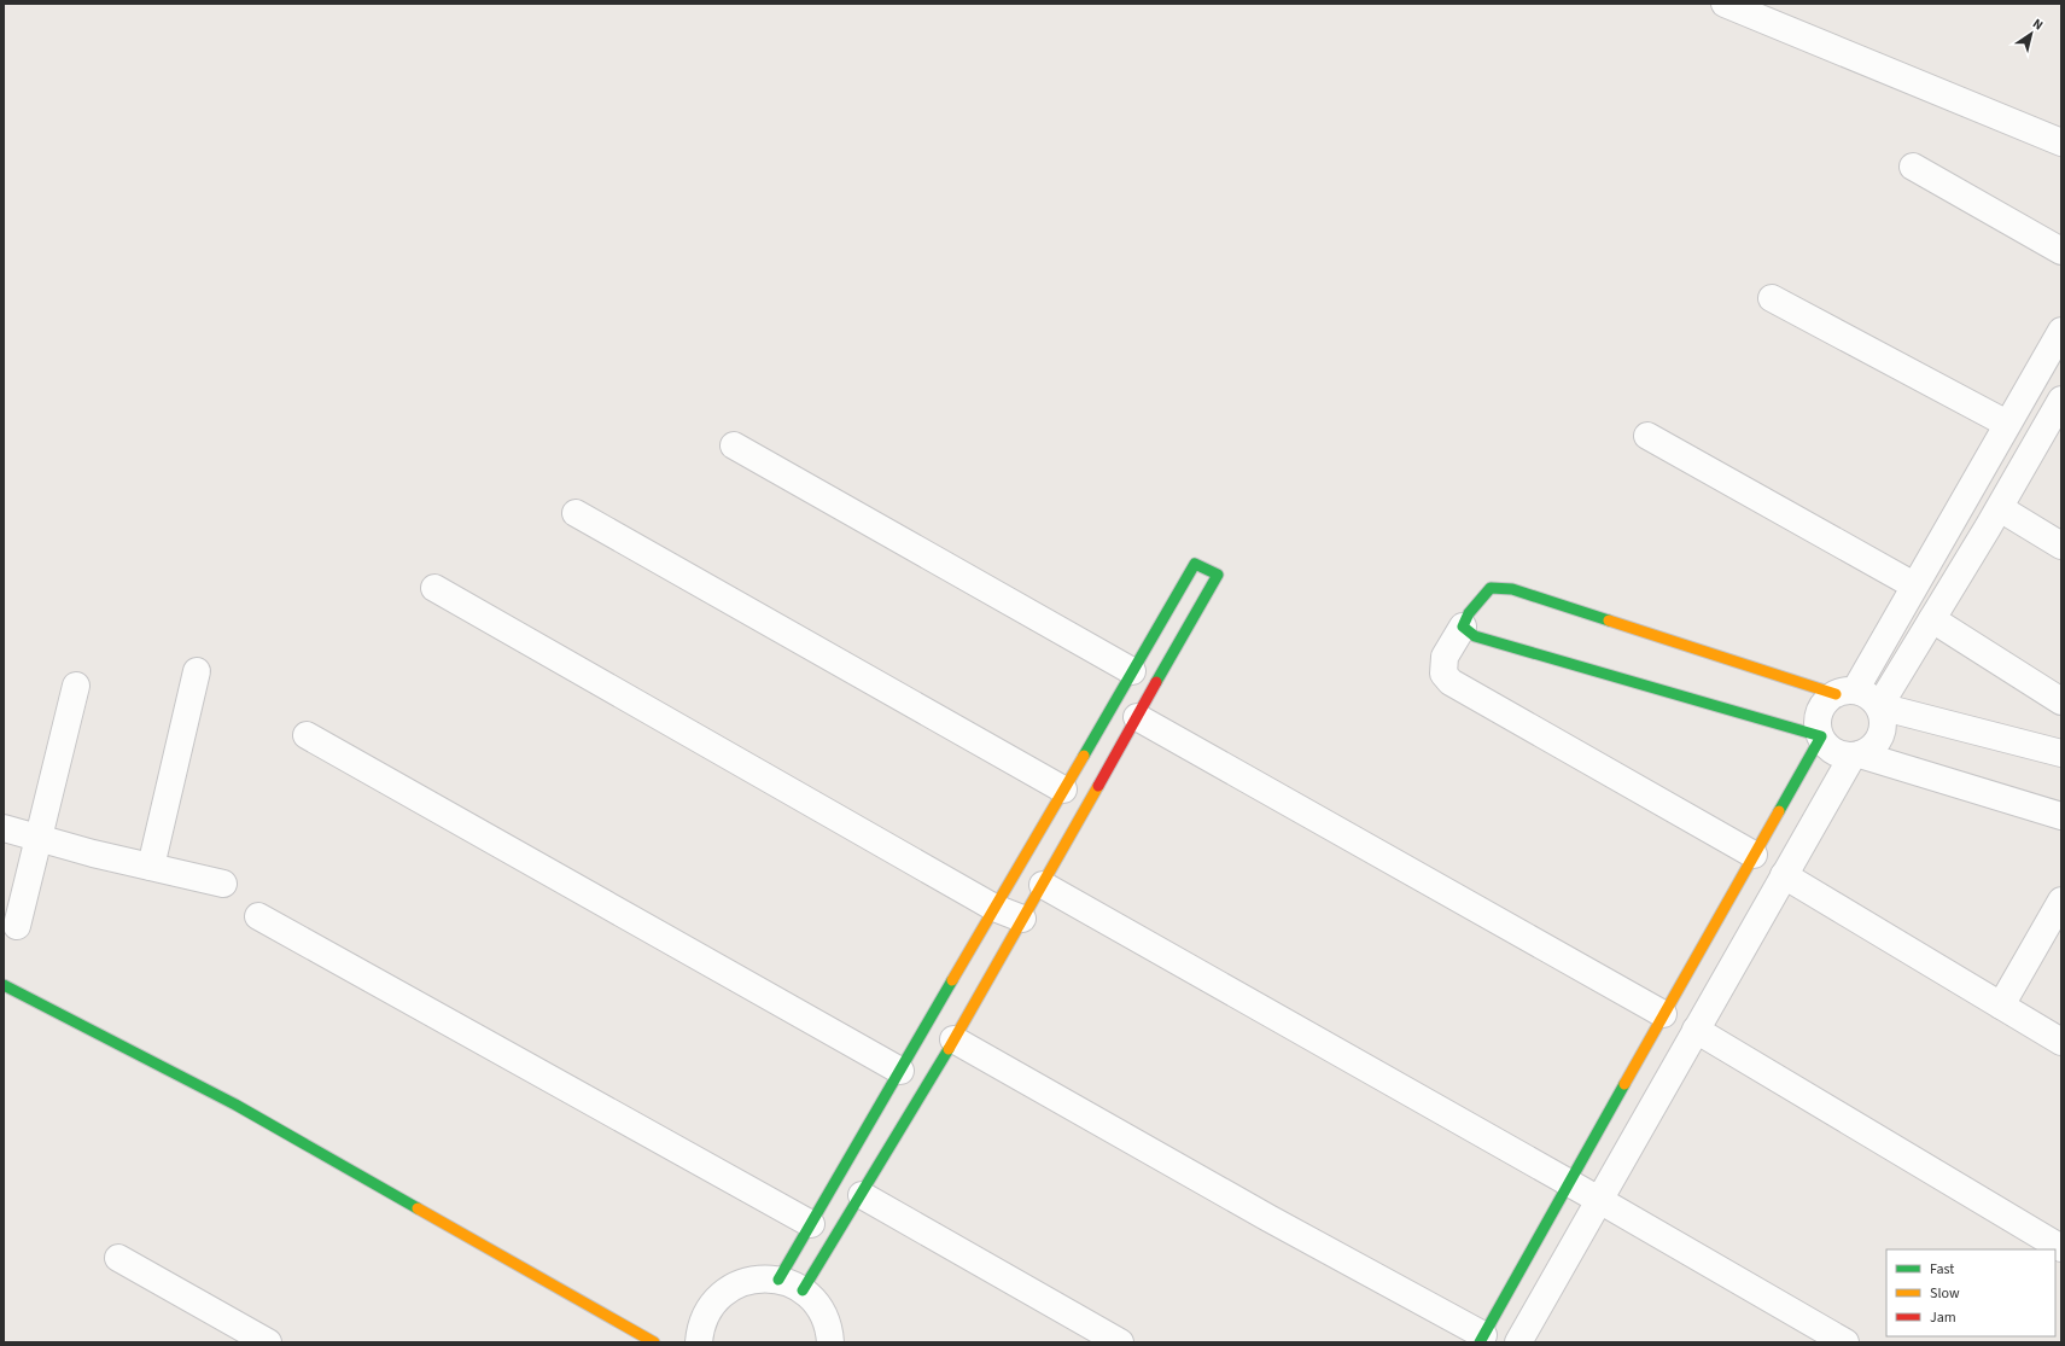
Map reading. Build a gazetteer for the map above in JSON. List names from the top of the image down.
{
  "legend": ["Fast", "Slow", "Jam"],
  "north": "top right"
}
